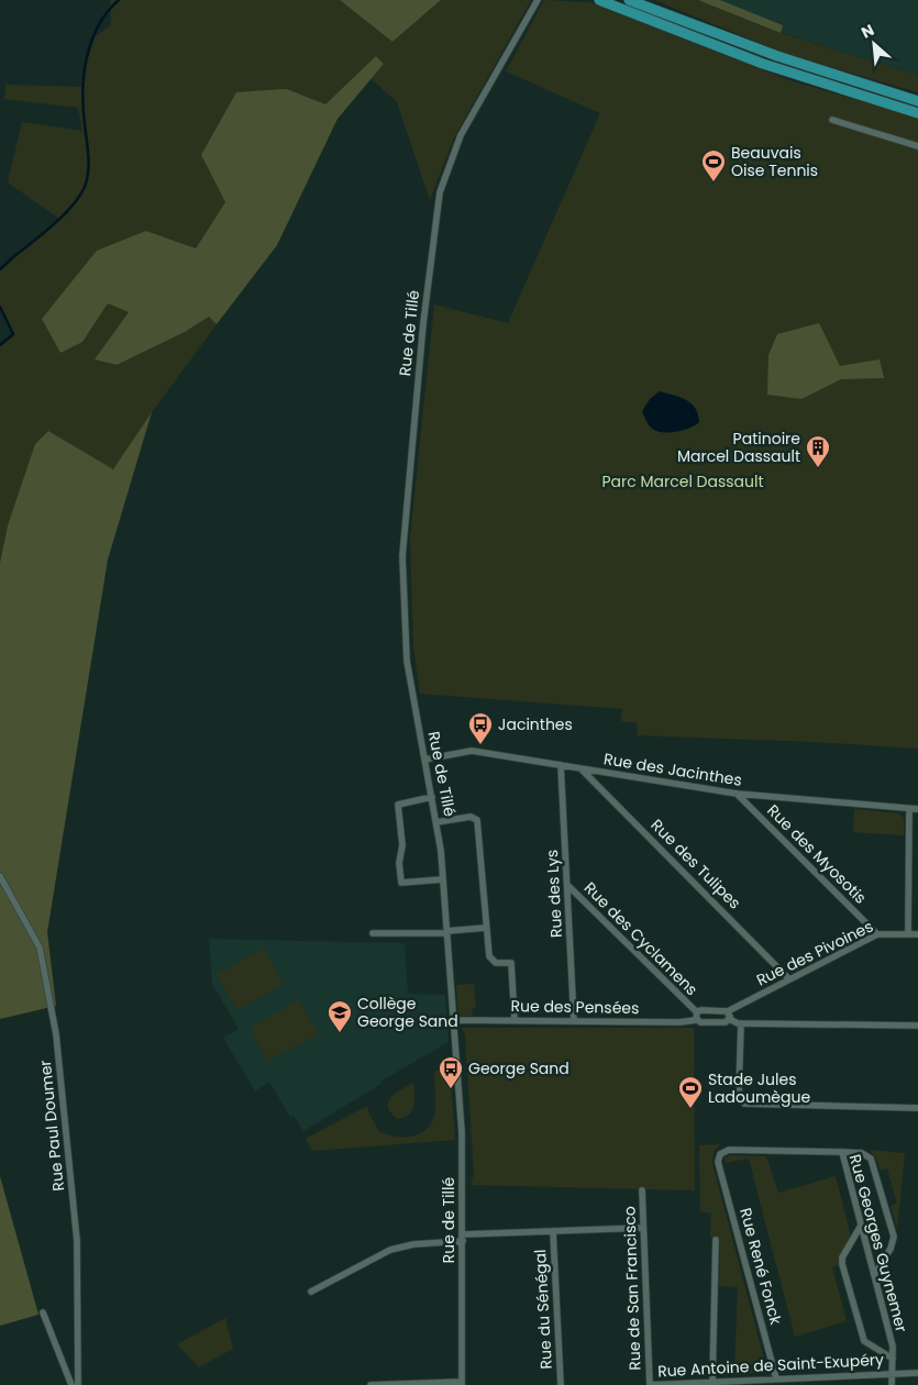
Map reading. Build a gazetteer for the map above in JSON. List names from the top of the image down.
{
  "streets": {
    "street": [
      "Rue de Tillé",
      "Rue des Jacinthes",
      "Rue des Myosotis",
      "Rue des Tulipes",
      "Rue des Lys",
      "Rue des Cyclamens",
      "Rue des Pivoines",
      "Rue des Pensées",
      "Rue Paul Doumer",
      "Rue Georges Guynemer",
      "Rue René Fonck",
      "Rue de San Francisco",
      "Rue du Sénégal",
      "Rue Antoine de Saint-Exupéry"
    ]
  },
  "crossings": [
    ["Rue de Tillé", "Rue des Jacinthes"],
    ["Rue de Tillé", "Rue des Pensées"],
    ["Rue des Jacinthes", "Rue des Myosotis"],
    ["Rue des Jacinthes", "Rue des Tulipes"],
    ["Rue des Jacinthes", "Rue des Lys"],
    ["Rue des Myosotis", "Rue des Pivoines"],
    ["Rue des Tulipes", "Rue des Pivoines"],
    ["Rue des Lys", "Rue des Cyclamens"],
    ["Rue des Lys", "Rue des Pensées"],
    ["Rue des Cyclamens", "Rue des Pensées"],
    ["Rue des Pivoines", "Rue des Pensées"],
    ["Rue Georges Guynemer", "Rue René Fonck"],
    ["Rue Georges Guynemer", "Rue Antoine de Saint-Exupéry"],
    ["Rue René Fonck", "Rue Antoine de Saint-Exupéry"],
    ["Rue de San Francisco", "Rue Antoine de Saint-Exupéry"]
  ],
  "parks": ["Parc Marcel Dassault"],
  "places": {
    "sports": ["Beauvais Oise Tennis", "Stade Jules Ladoumègue"],
    "building": ["Patinoire Marcel Dassault"],
    "bus stop": ["Jacinthes", "George Sand"],
    "school or university": ["Collège George Sand"]
  },
  "north": "top left"
}
